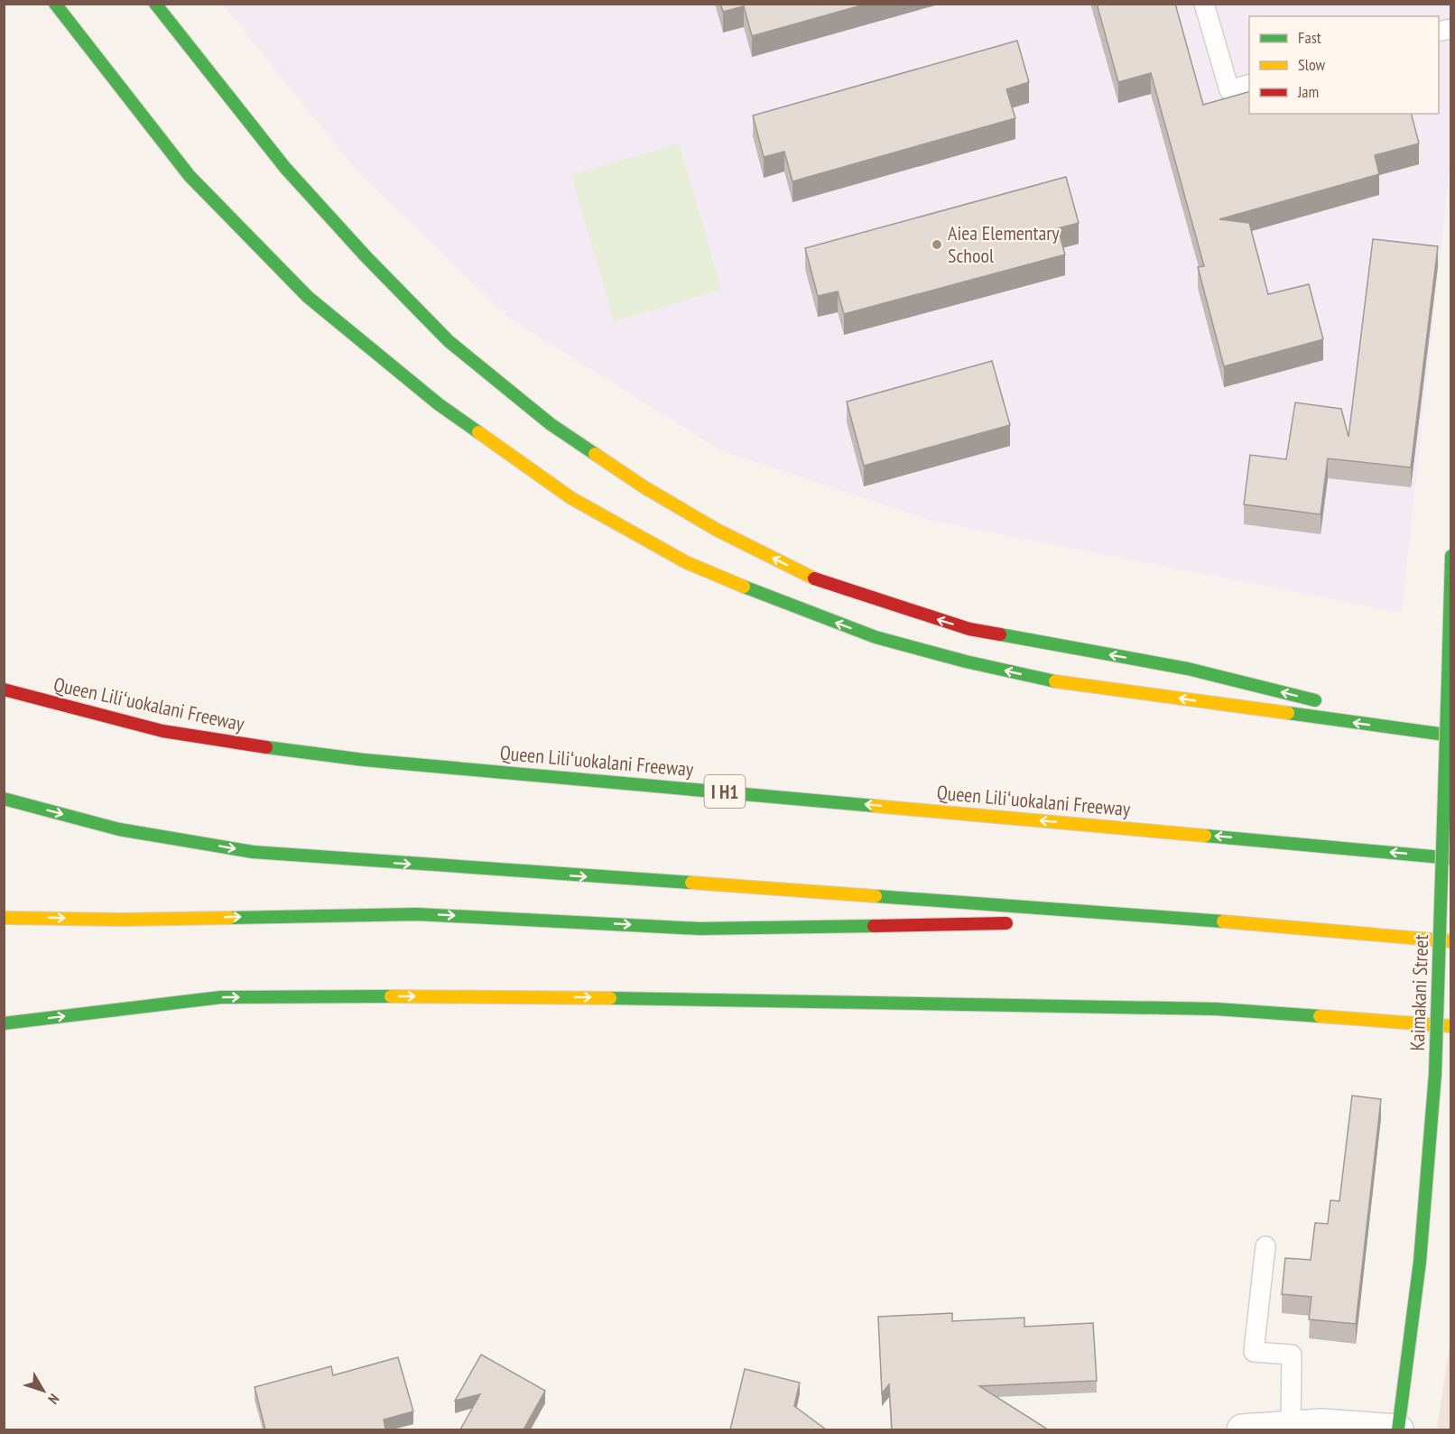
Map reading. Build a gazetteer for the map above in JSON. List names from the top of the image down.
{
  "streets": {
    "main road": ["Queen Liliʻuokalani Freeway", "I H1", "Kaimakani Street"]
  },
  "places": ["Aiea Elementary School"],
  "legend": ["Fast", "Slow", "Jam"],
  "north": "bottom right"
}
